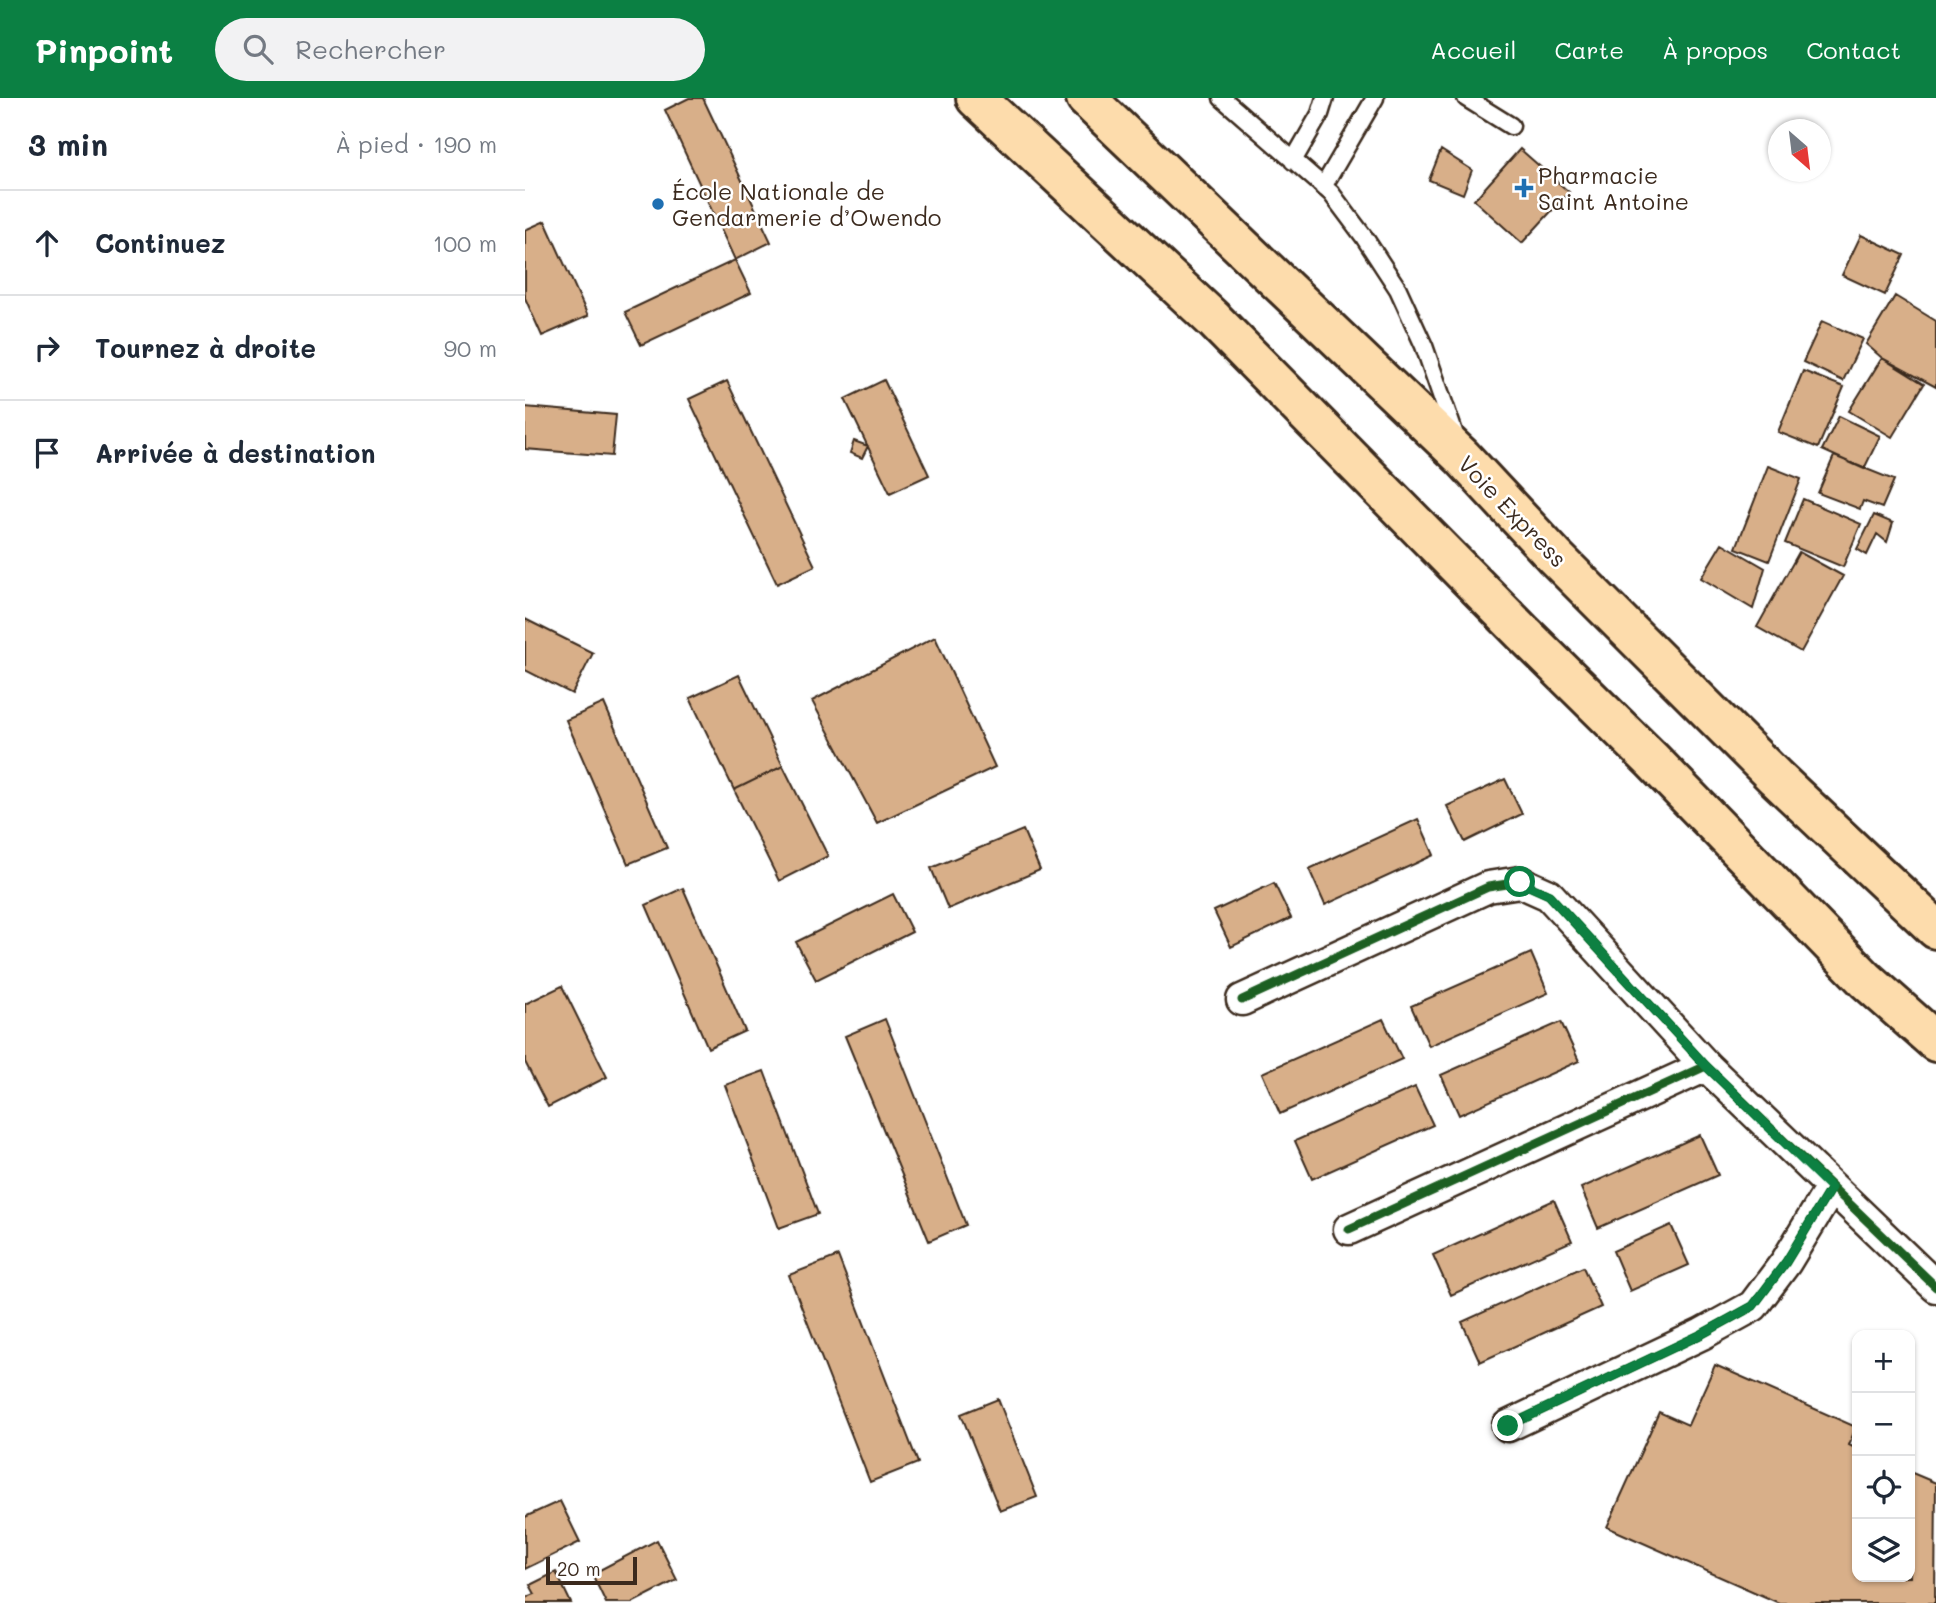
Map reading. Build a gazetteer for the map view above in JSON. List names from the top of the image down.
{
  "streets": {
    "highway": ["Voie Express"]
  },
  "places": {
    "health": ["Pharmacie Saint Antoine"],
    "other": ["École Nationale de Gendarmerie d’Owendo"]
  },
  "scale_bar": "20 m",
  "north": "bottom right",
  "page": {
    "header": "Pinpoint",
    "search": "Rechercher",
    "nav": [
      "Accueil",
      "Carte",
      "À propos",
      "Contact"
    ],
    "heading": ["3 min", "À pied · 190 m"],
    "list": [
      ["Continuez", "100 m"],
      ["Tournez à droite", "90 m"],
      "Arrivée à destination"
    ],
    "map_buttons": ["+", "−"],
    "scale": "20 m"
  }
}
